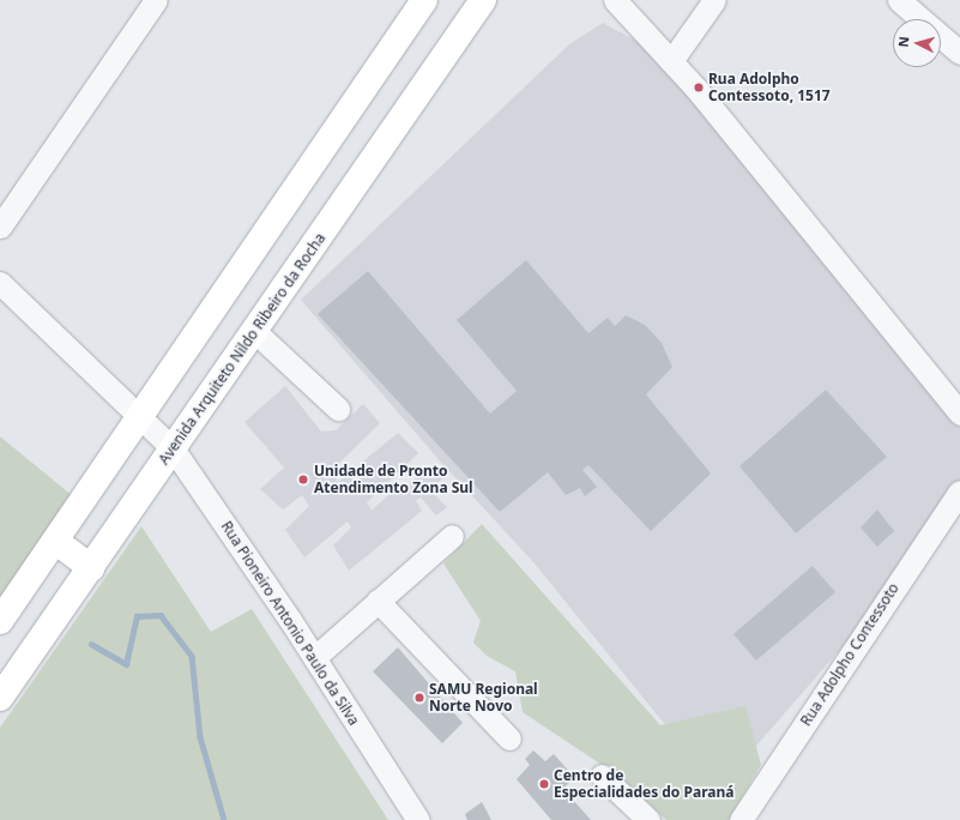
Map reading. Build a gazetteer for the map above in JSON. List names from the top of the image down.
{
  "streets": {
    "main road": ["Avenida Arquiteto Nildo Ribeiro da Rocha"],
    "street": ["Rua Pioneiro Antonio Paulo da Silva", "Rua Adolpho Contessoto"]
  },
  "crossings": [
    ["Avenida Arquiteto Nildo Ribeiro da Rocha", "Rua Pioneiro Antonio Paulo da Silva"]
  ],
  "places": [
    "Rua Adolpho Contessoto, 1517",
    "Unidade de Pronto Atendimento Zona Sul",
    "SAMU Regional Norte Novo",
    "Centro de Especialidades do Paraná"
  ],
  "north": "left"
}
